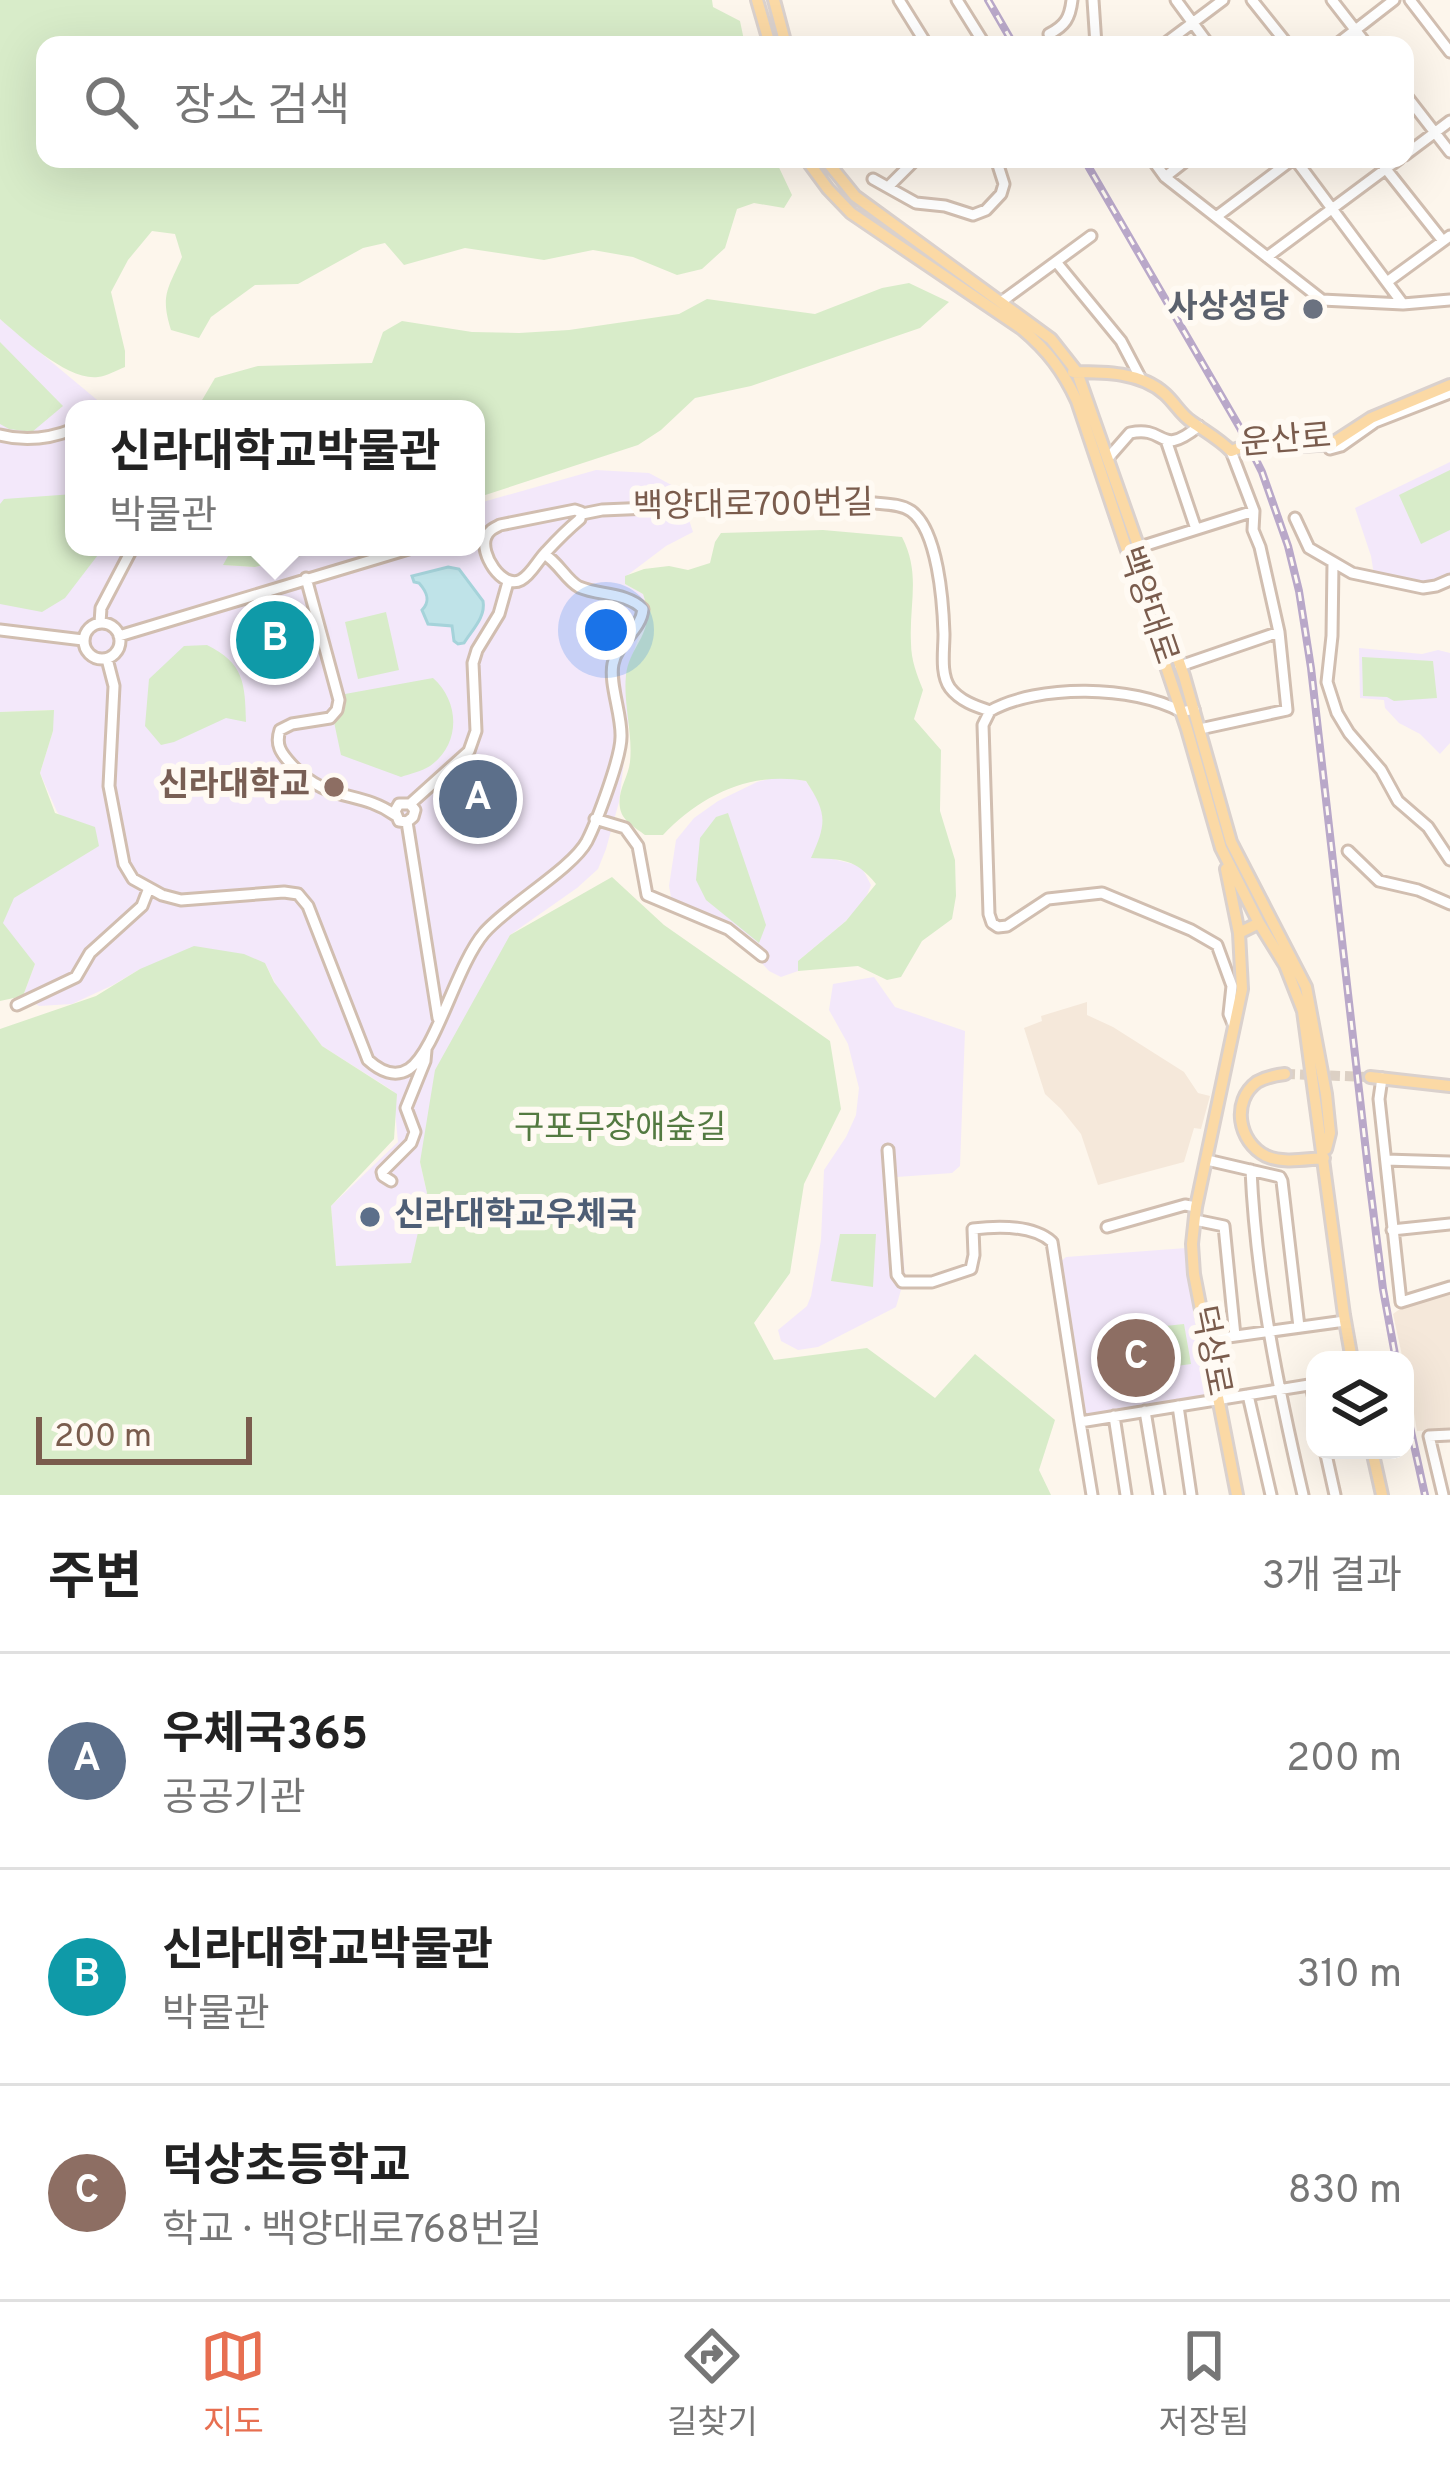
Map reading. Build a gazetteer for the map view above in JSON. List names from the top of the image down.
{
  "streets": {
    "main road": ["운산로", "백양대로", "덕상로"],
    "street": ["백양대로700번길"]
  },
  "crossings": [
    ["백양대로700번길", "덕상로"],
    ["백양대로", "덕상로"]
  ],
  "parks": ["구포무장애숲길"],
  "places": ["사상성당", "신라대학교", "신라대학교우체국"],
  "scale_bar": "200 m",
  "page": {
    "search": "장소 검색",
    "popup": ["신라대학교박물관", "박물관"],
    "pins": ["B", "A", "C"],
    "scale": "200 m",
    "heading": ["주변", "3개 결과"],
    "list": [
      {
        "mark": "A",
        "name": "우체국365",
        "note": "공공기관",
        "value": "200 m"
      },
      {
        "mark": "B",
        "name": "신라대학교박물관",
        "note": "박물관",
        "value": "310 m"
      },
      {
        "mark": "C",
        "name": "덕상초등학교",
        "note": "학교 · 백양대로768번길",
        "value": "830 m"
      }
    ],
    "nav": ["지도", "길찾기", "저장됨"]
  }
}
